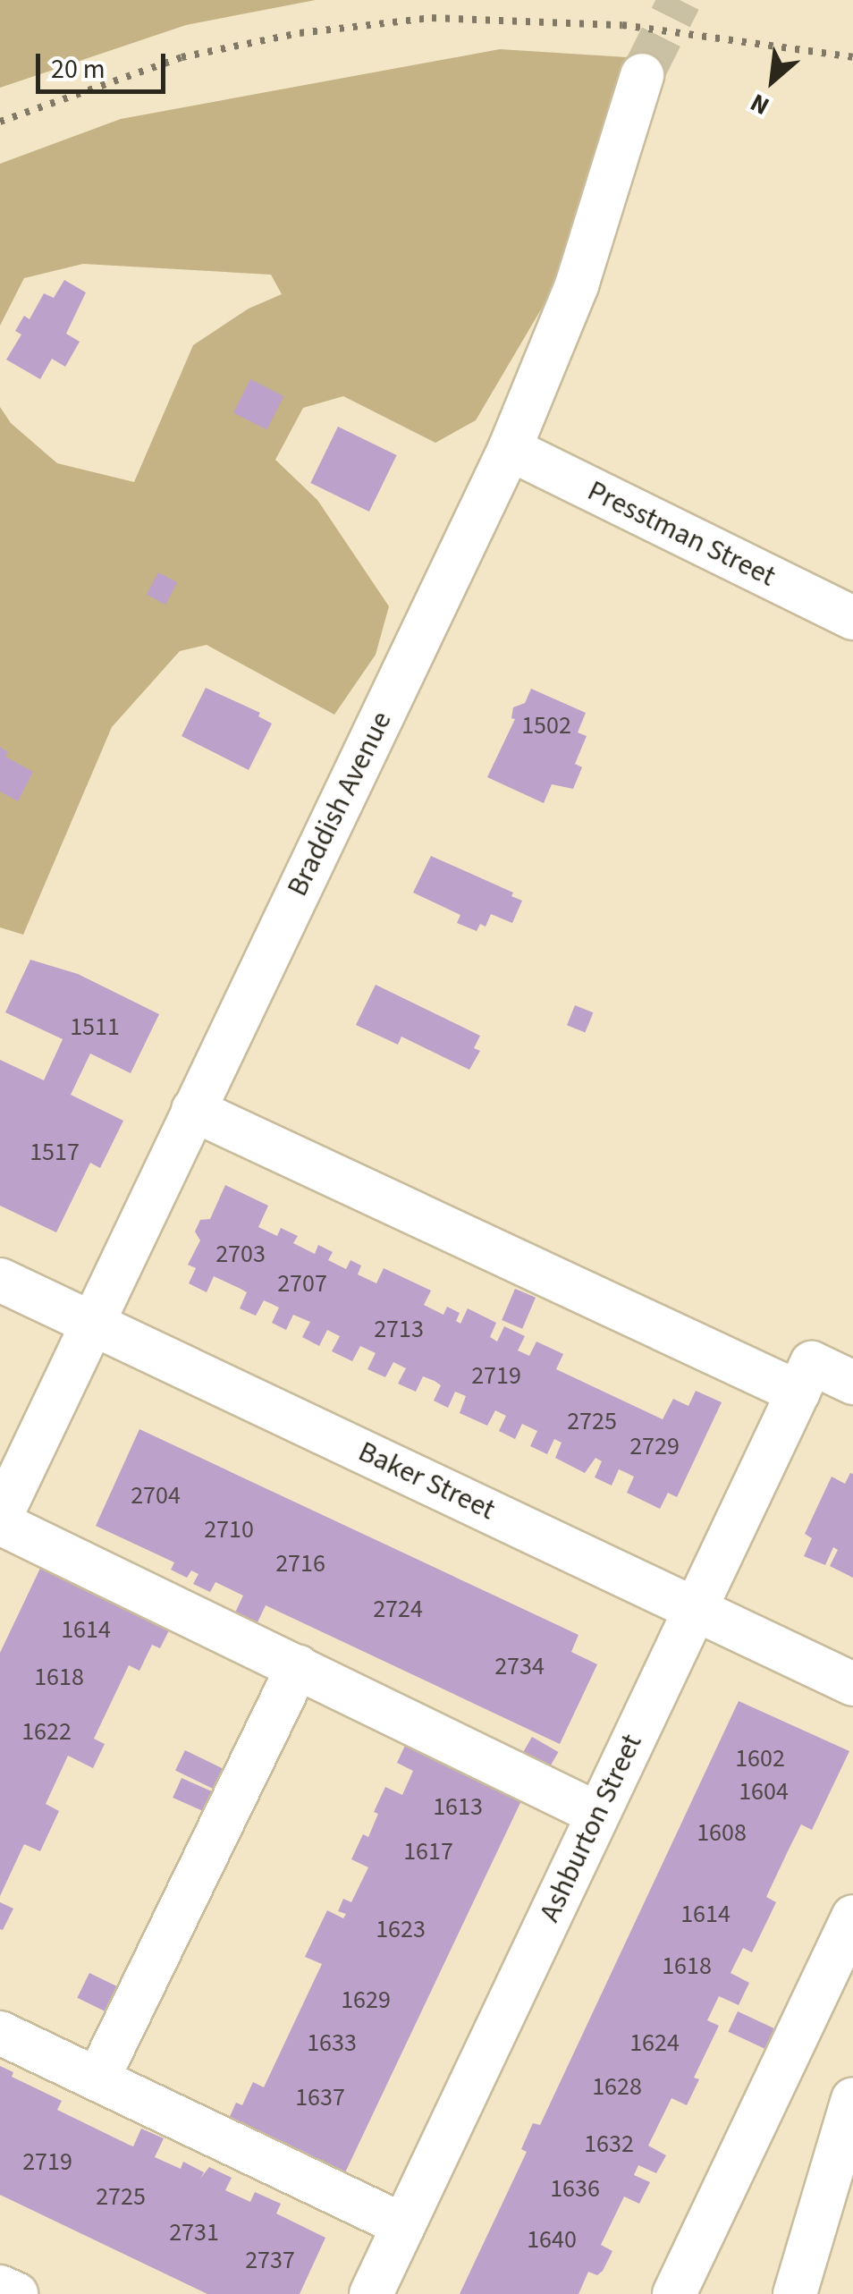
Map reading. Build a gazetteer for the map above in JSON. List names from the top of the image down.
{
  "streets": {
    "street": [
      "Presstman Street",
      "Braddish Avenue",
      "Baker Street",
      "Ashburton Street"
    ]
  },
  "crossings": [
    ["Presstman Street", "Braddish Avenue"],
    ["Braddish Avenue", "Baker Street"],
    ["Baker Street", "Ashburton Street"]
  ],
  "house_numbers": [
    "1502",
    "1511",
    "1517",
    "2703",
    "2707",
    "2713",
    "2719",
    "2725",
    "2729",
    "2704",
    "2710",
    "2716",
    "2724",
    "1614",
    "2734",
    "1618",
    "1622",
    "1602",
    "1604",
    "1613",
    "1608",
    "1617",
    "1614",
    "1623",
    "1618",
    "1629",
    "1633",
    "1624",
    "1628",
    "1637",
    "1632",
    "2719",
    "1636",
    "2725",
    "2731",
    "1640",
    "2737"
  ],
  "scale_bar": "20 m",
  "north": "bottom left"
}
